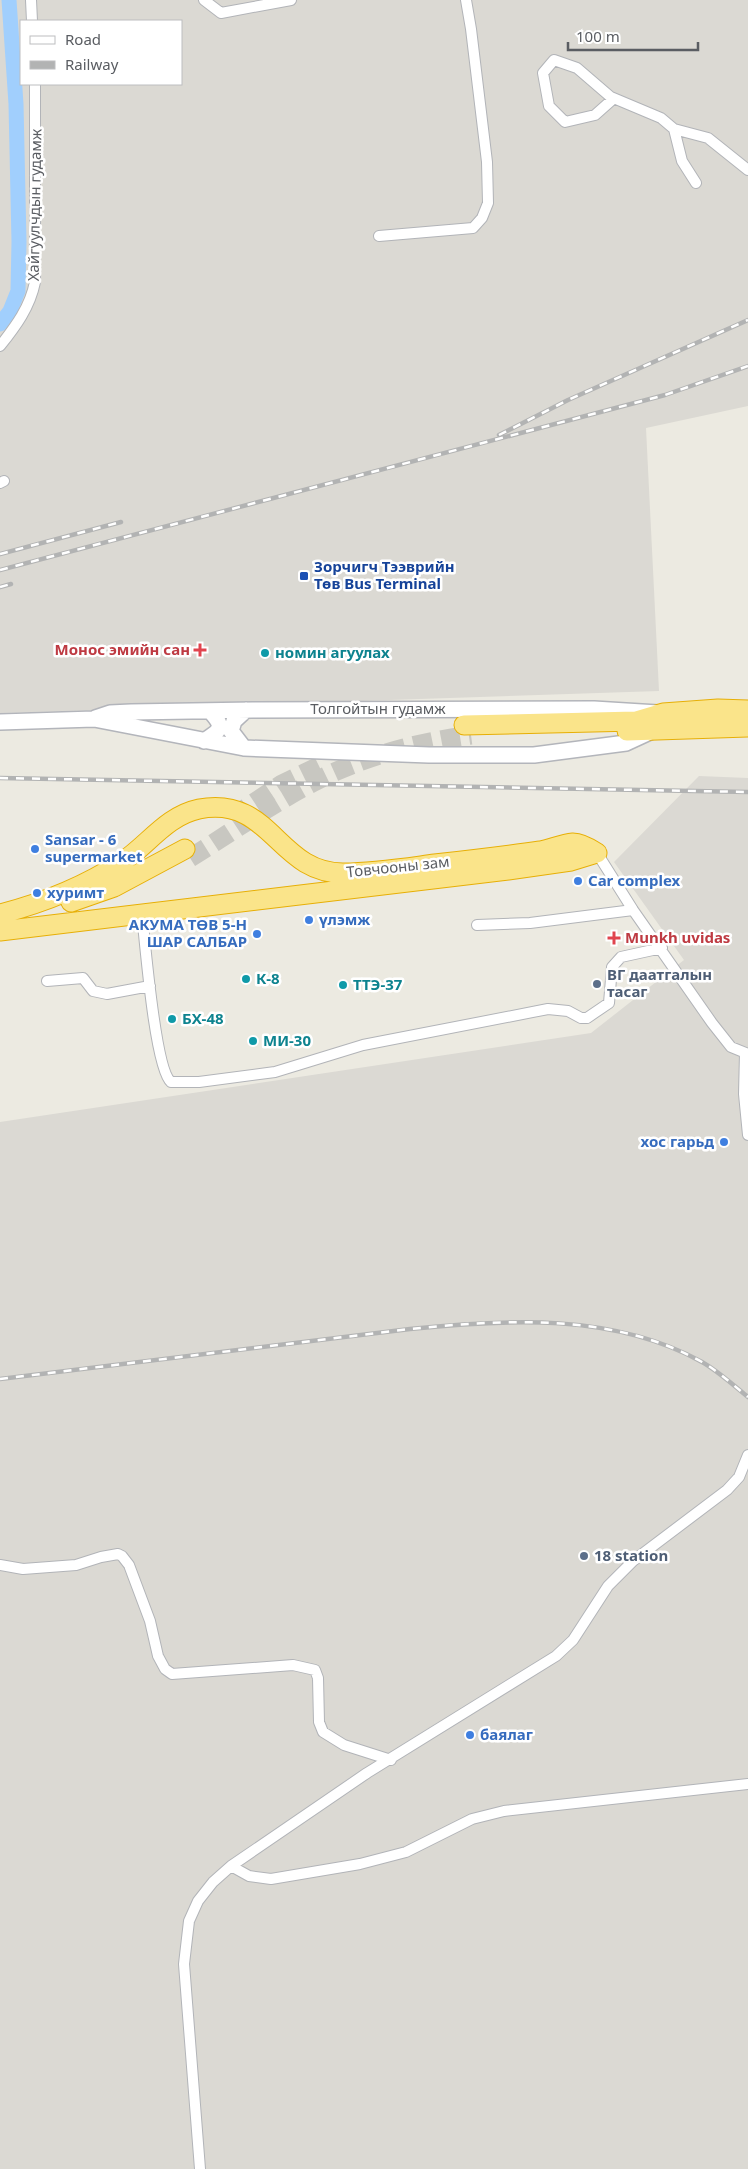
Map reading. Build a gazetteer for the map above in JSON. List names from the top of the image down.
{
  "streets": {
    "highway": ["Товчооны зам"],
    "main road": ["Толгойтын гудамж"],
    "street": ["Хайгуулчдын гудамж"]
  },
  "places": {
    "transit": ["Зорчигч Тээврийн Төв Bus Terminal"],
    "health": ["Монос эмийн сан", "Munkh uvidas"],
    "other": [
      "номин агуулах",
      "Sansar - 6 supermarket",
      "Car complex",
      "хуримт",
      "үлэмж",
      "АКУМА ТӨВ 5-Н ШАР САЛБАР",
      "К-8",
      "ВГ даатгалын тасаг",
      "ТТЭ-37",
      "БХ-48",
      "МИ-30",
      "хос гарьд",
      "18 station",
      "баялаг"
    ]
  },
  "legend": ["Road", "Railway"],
  "scale_bar": "100 m"
}
